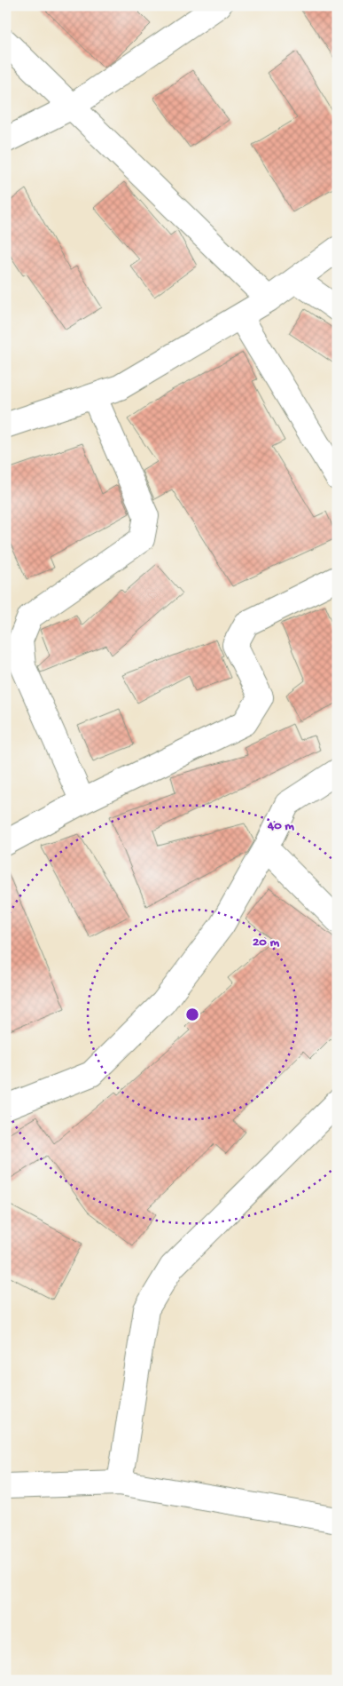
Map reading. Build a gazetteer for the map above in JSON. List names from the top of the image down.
{
  "rings": ["40 m", "20 m"]
}
